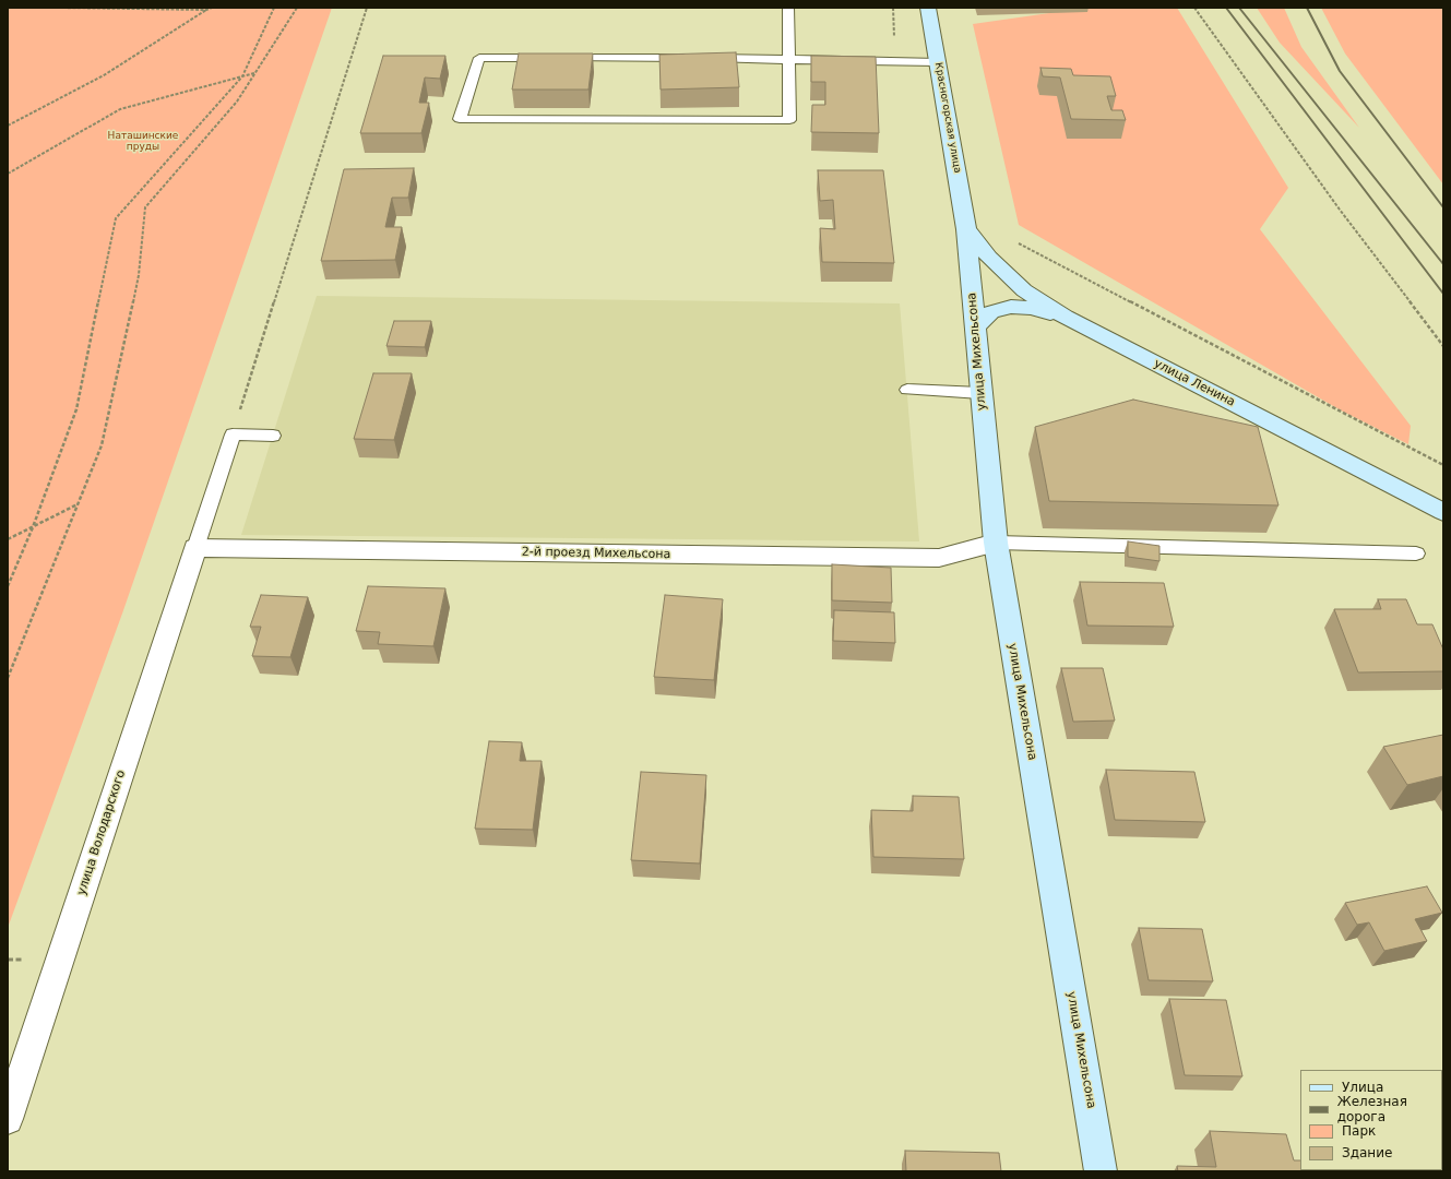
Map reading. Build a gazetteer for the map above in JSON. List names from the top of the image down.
{
  "streets": {
    "street": [
      "Красногорская улица",
      "улица Михельсона",
      "улица Ленина",
      "2-й проезд Михельсона",
      "улица Володарского"
    ]
  },
  "crossings": [
    ["Красногорская улица", "улица Михельсона"],
    ["Красногорская улица", "улица Ленина"],
    ["улица Михельсона", "улица Ленина"],
    ["улица Михельсона", "2-й проезд Михельсона"],
    ["2-й проезд Михельсона", "улица Володарского"]
  ],
  "parks": ["Наташинские пруды"],
  "legend": [
    "Улица",
    "Железная дорога",
    "Парк",
    "Здание"
  ]
}
